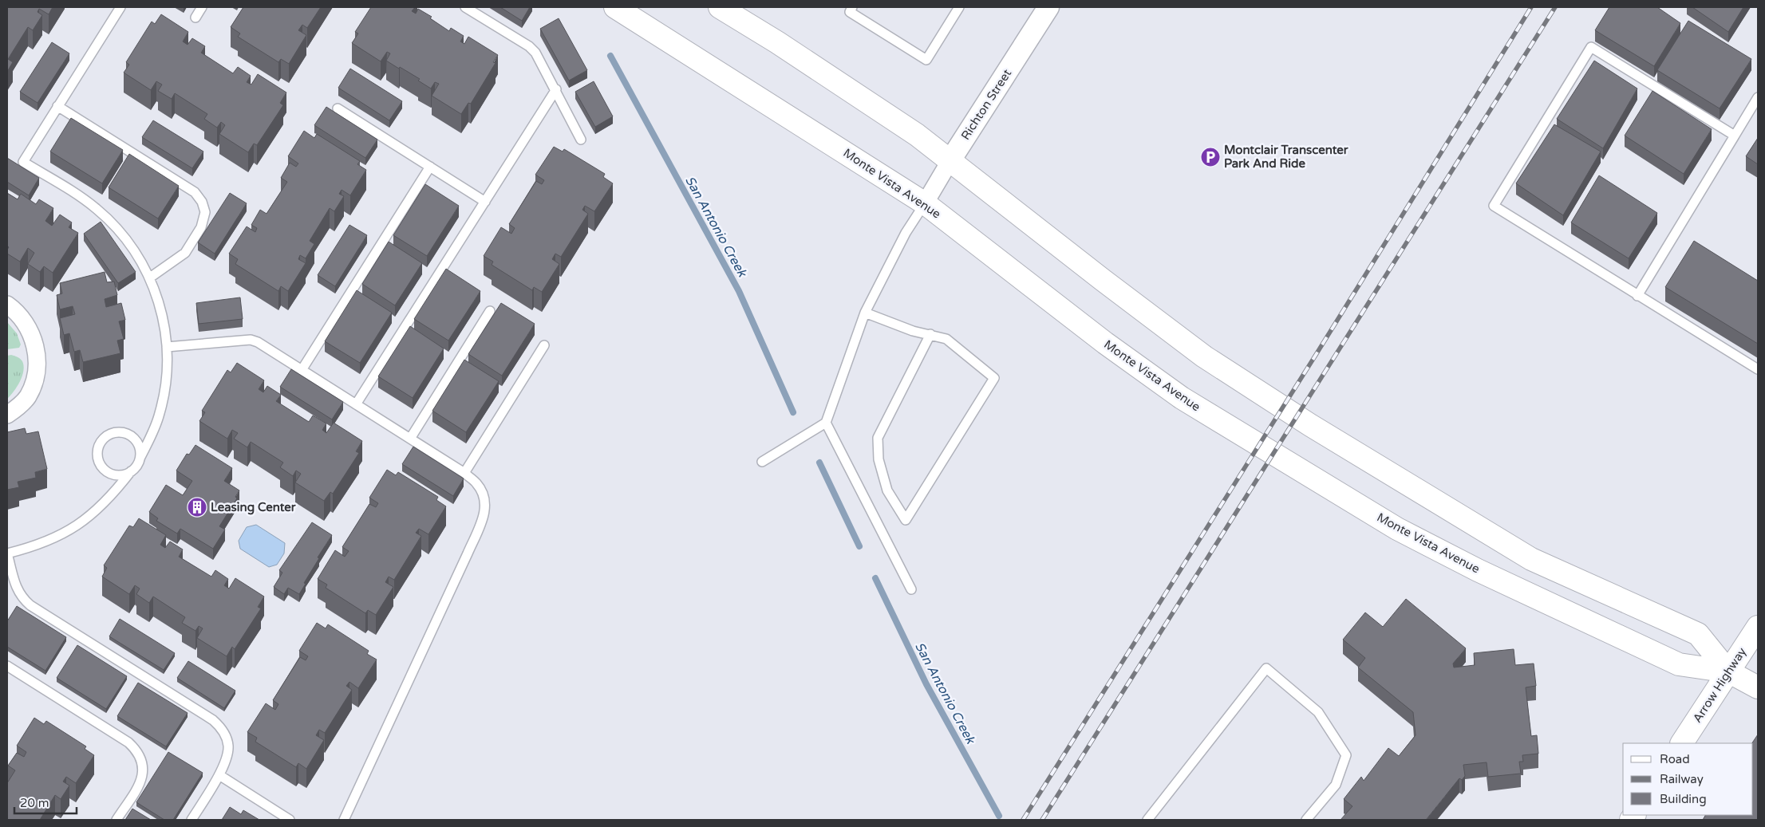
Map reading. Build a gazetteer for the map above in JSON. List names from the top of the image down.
{
  "streets": {
    "main road": ["Monte Vista Avenue", "Arrow Highway"],
    "street": ["Richton Street"]
  },
  "crossings": [
    ["Richton Street", "Monte Vista Avenue"],
    ["Monte Vista Avenue", "Arrow Highway"]
  ],
  "water": ["San Antonio Creek"],
  "places": {
    "parking": ["Montclair Transcenter Park And Ride"],
    "building": ["Leasing Center"]
  },
  "legend": ["Road", "Railway", "Building"],
  "scale_bar": "20 m"
}
